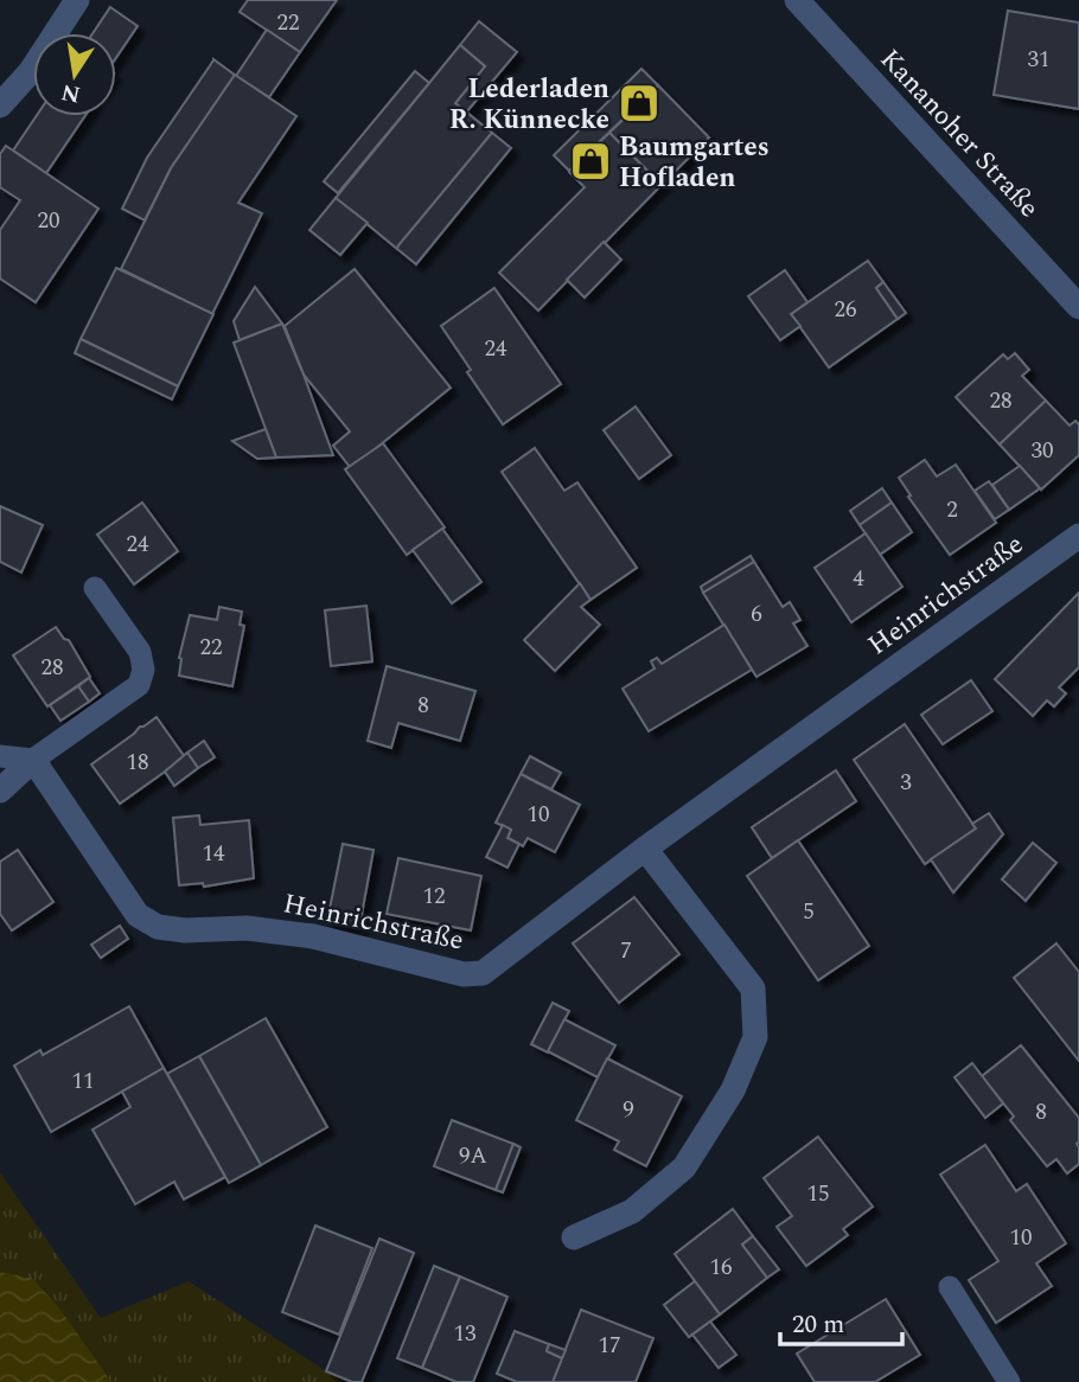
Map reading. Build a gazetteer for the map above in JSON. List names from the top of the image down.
{
  "streets": {
    "street": ["Kananoher Straße", "Heinrichstraße"]
  },
  "places": {
    "shop": ["Lederladen R. Künnecke", "Baumgartes Hofladen"]
  },
  "house_numbers": [
    "22",
    "31",
    "20",
    "26",
    "24",
    "28",
    "30",
    "2",
    "24",
    "4",
    "6",
    "22",
    "28",
    "8",
    "18",
    "3",
    "10",
    "14",
    "12",
    "5",
    "7",
    "11",
    "9",
    "8",
    "9A",
    "15",
    "10",
    "16",
    "13",
    "17"
  ],
  "scale_bar": "20 m",
  "north": "bottom"
}
